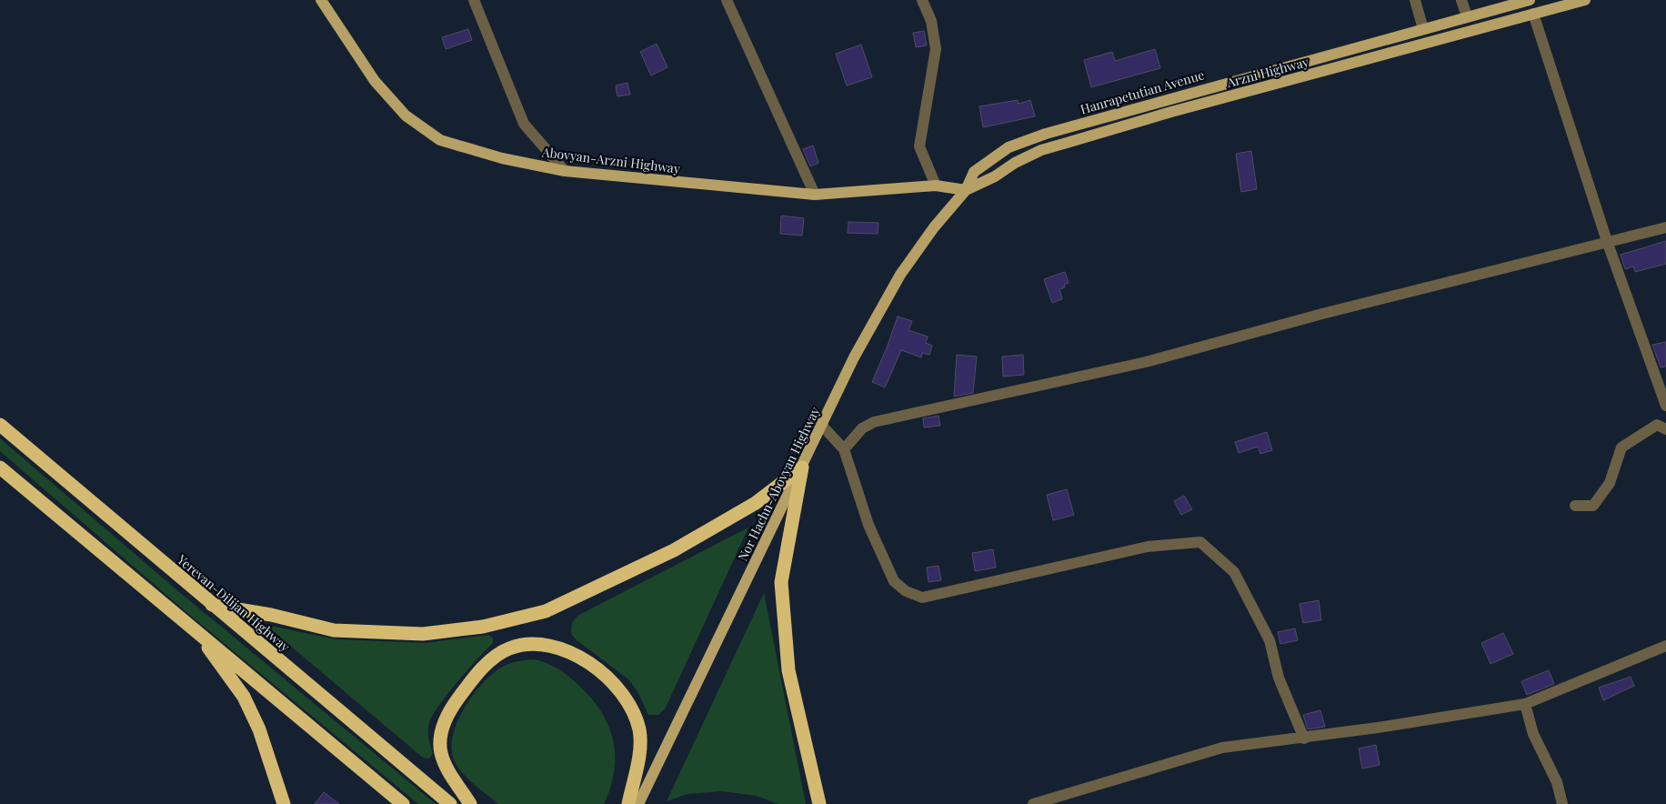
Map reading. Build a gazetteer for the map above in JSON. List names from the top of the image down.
{
  "streets": {
    "highway": ["Yerevan-Dilijan Highway"],
    "main road": [
      "Arzni Highway",
      "Hanrapetutian Avenue",
      "Abovyan-Arzni Highway",
      "Nor Hachn-Abovyan Highway"
    ]
  },
  "crossings": [
    ["Arzni Highway", "Hanrapetutian Avenue"],
    ["Arzni Highway", "Abovyan-Arzni Highway"],
    ["Arzni Highway", "Nor Hachn-Abovyan Highway"],
    ["Hanrapetutian Avenue", "Abovyan-Arzni Highway"],
    ["Hanrapetutian Avenue", "Nor Hachn-Abovyan Highway"],
    ["Abovyan-Arzni Highway", "Nor Hachn-Abovyan Highway"]
  ]
}
